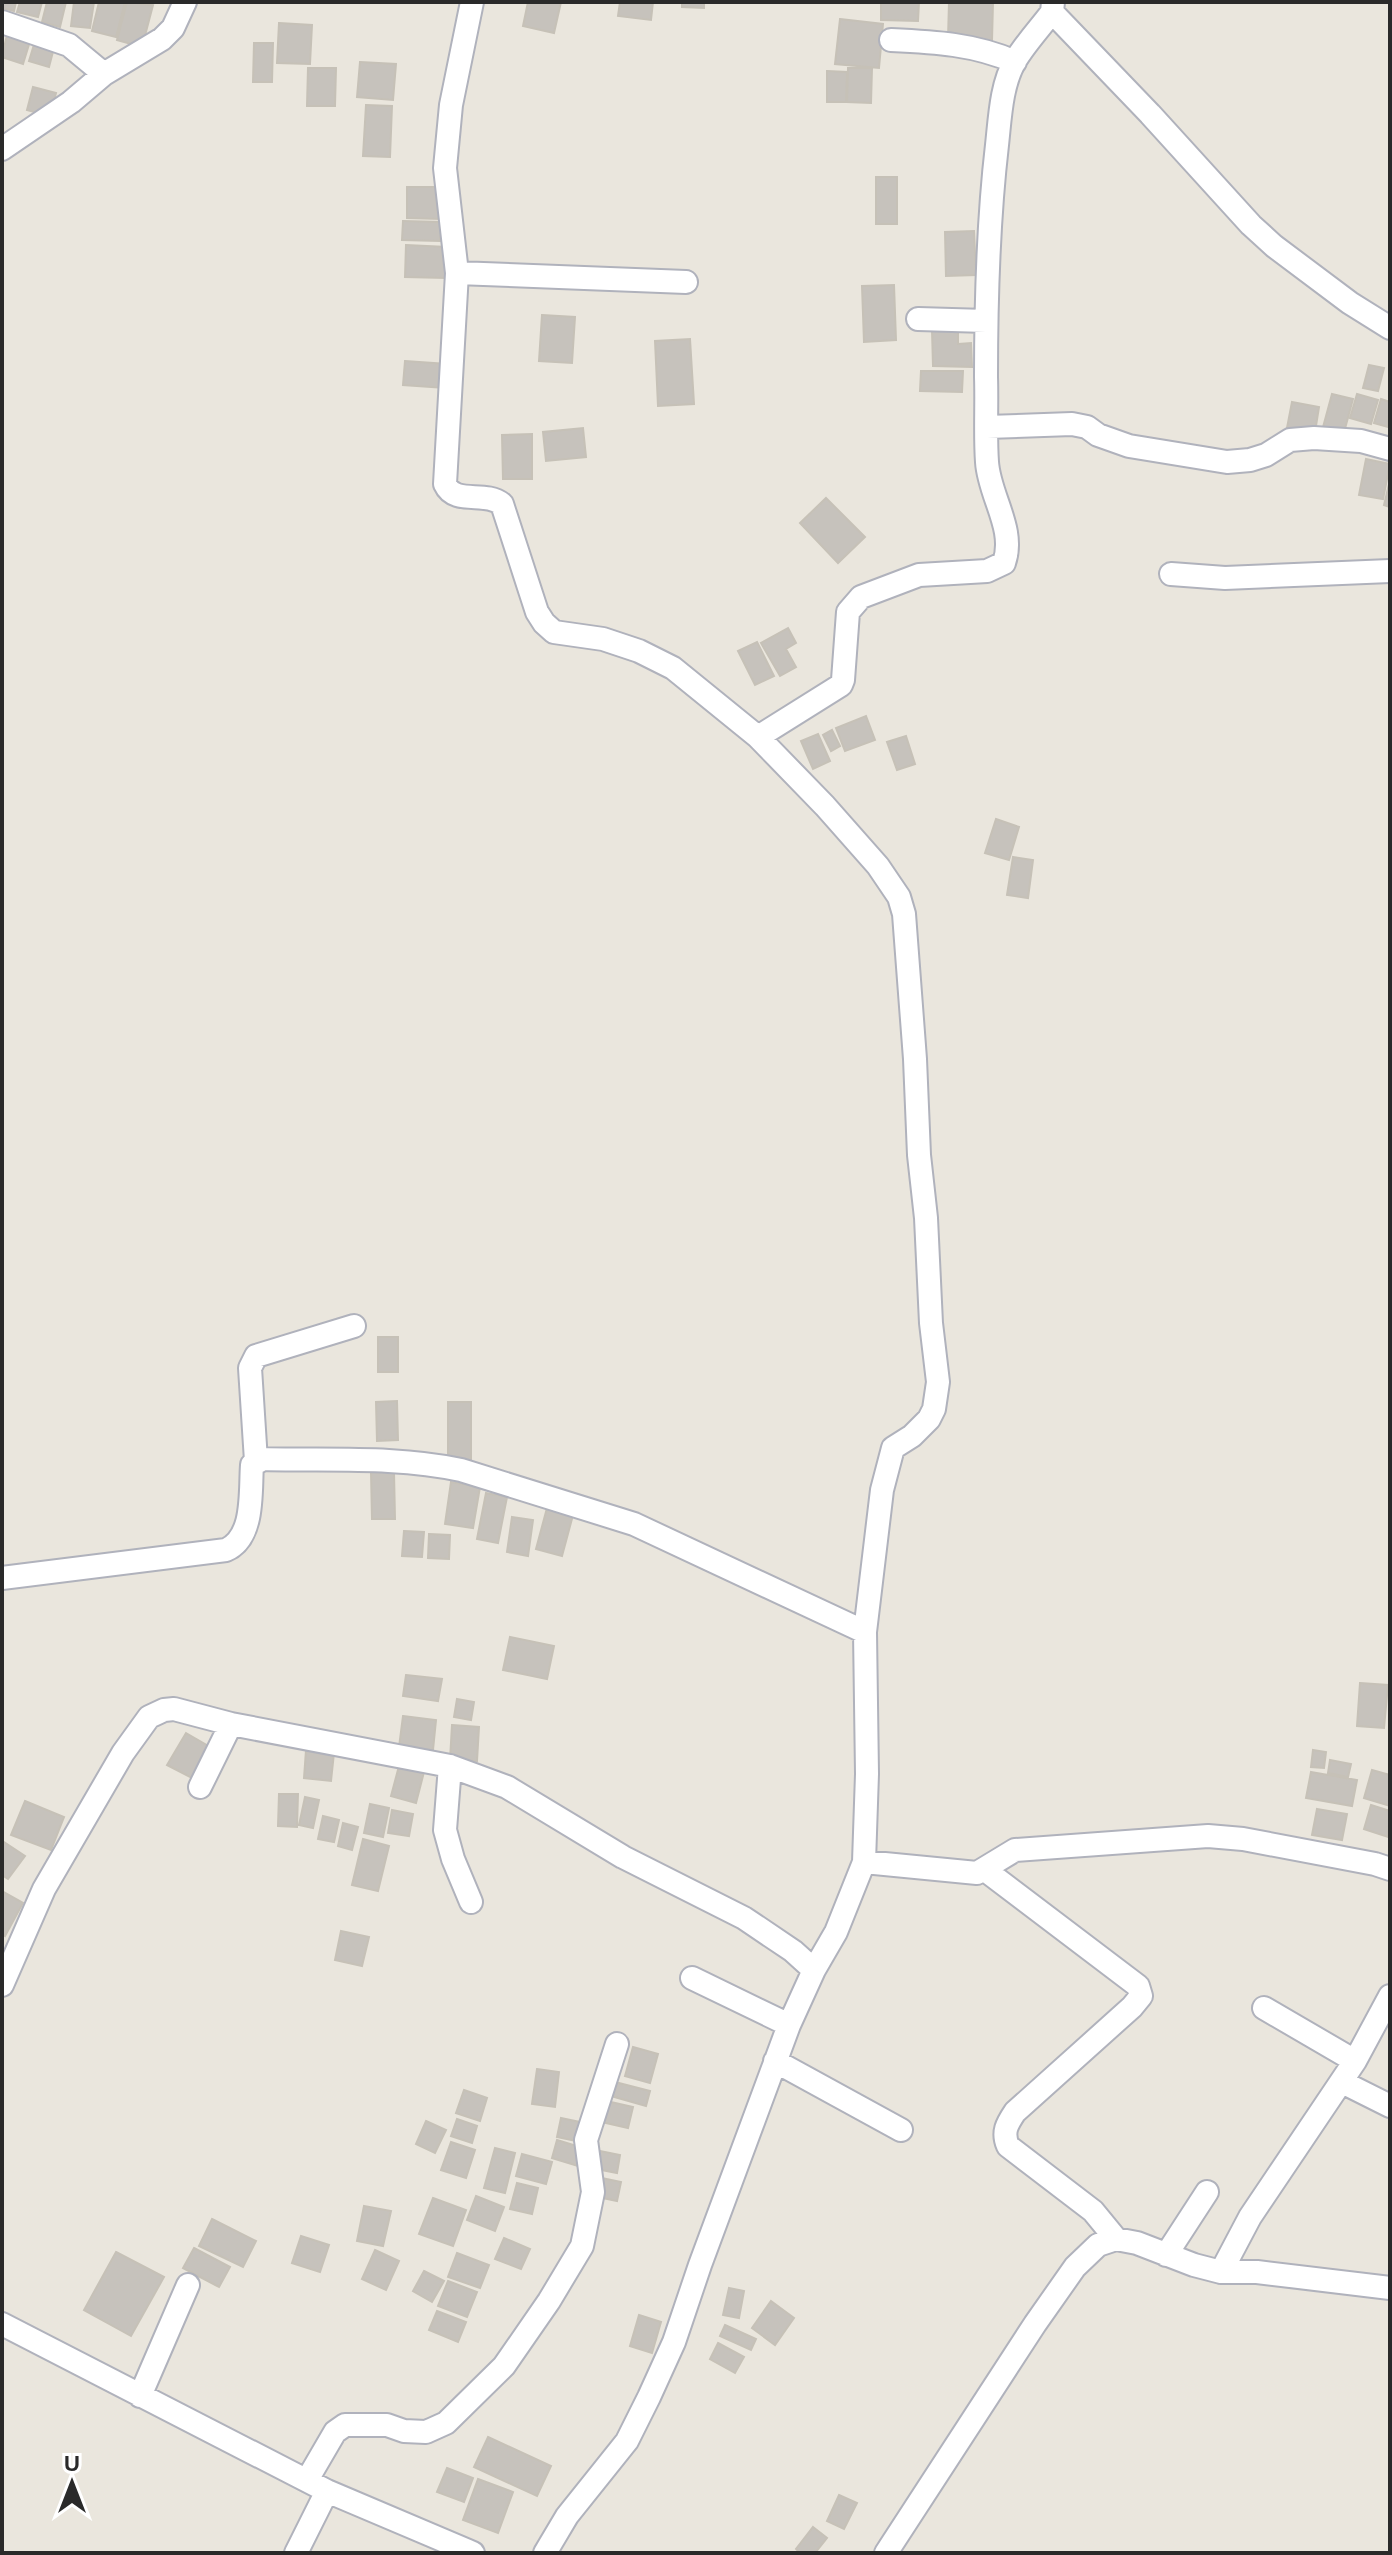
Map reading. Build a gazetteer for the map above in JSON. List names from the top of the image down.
{
  "north": "top"
}
